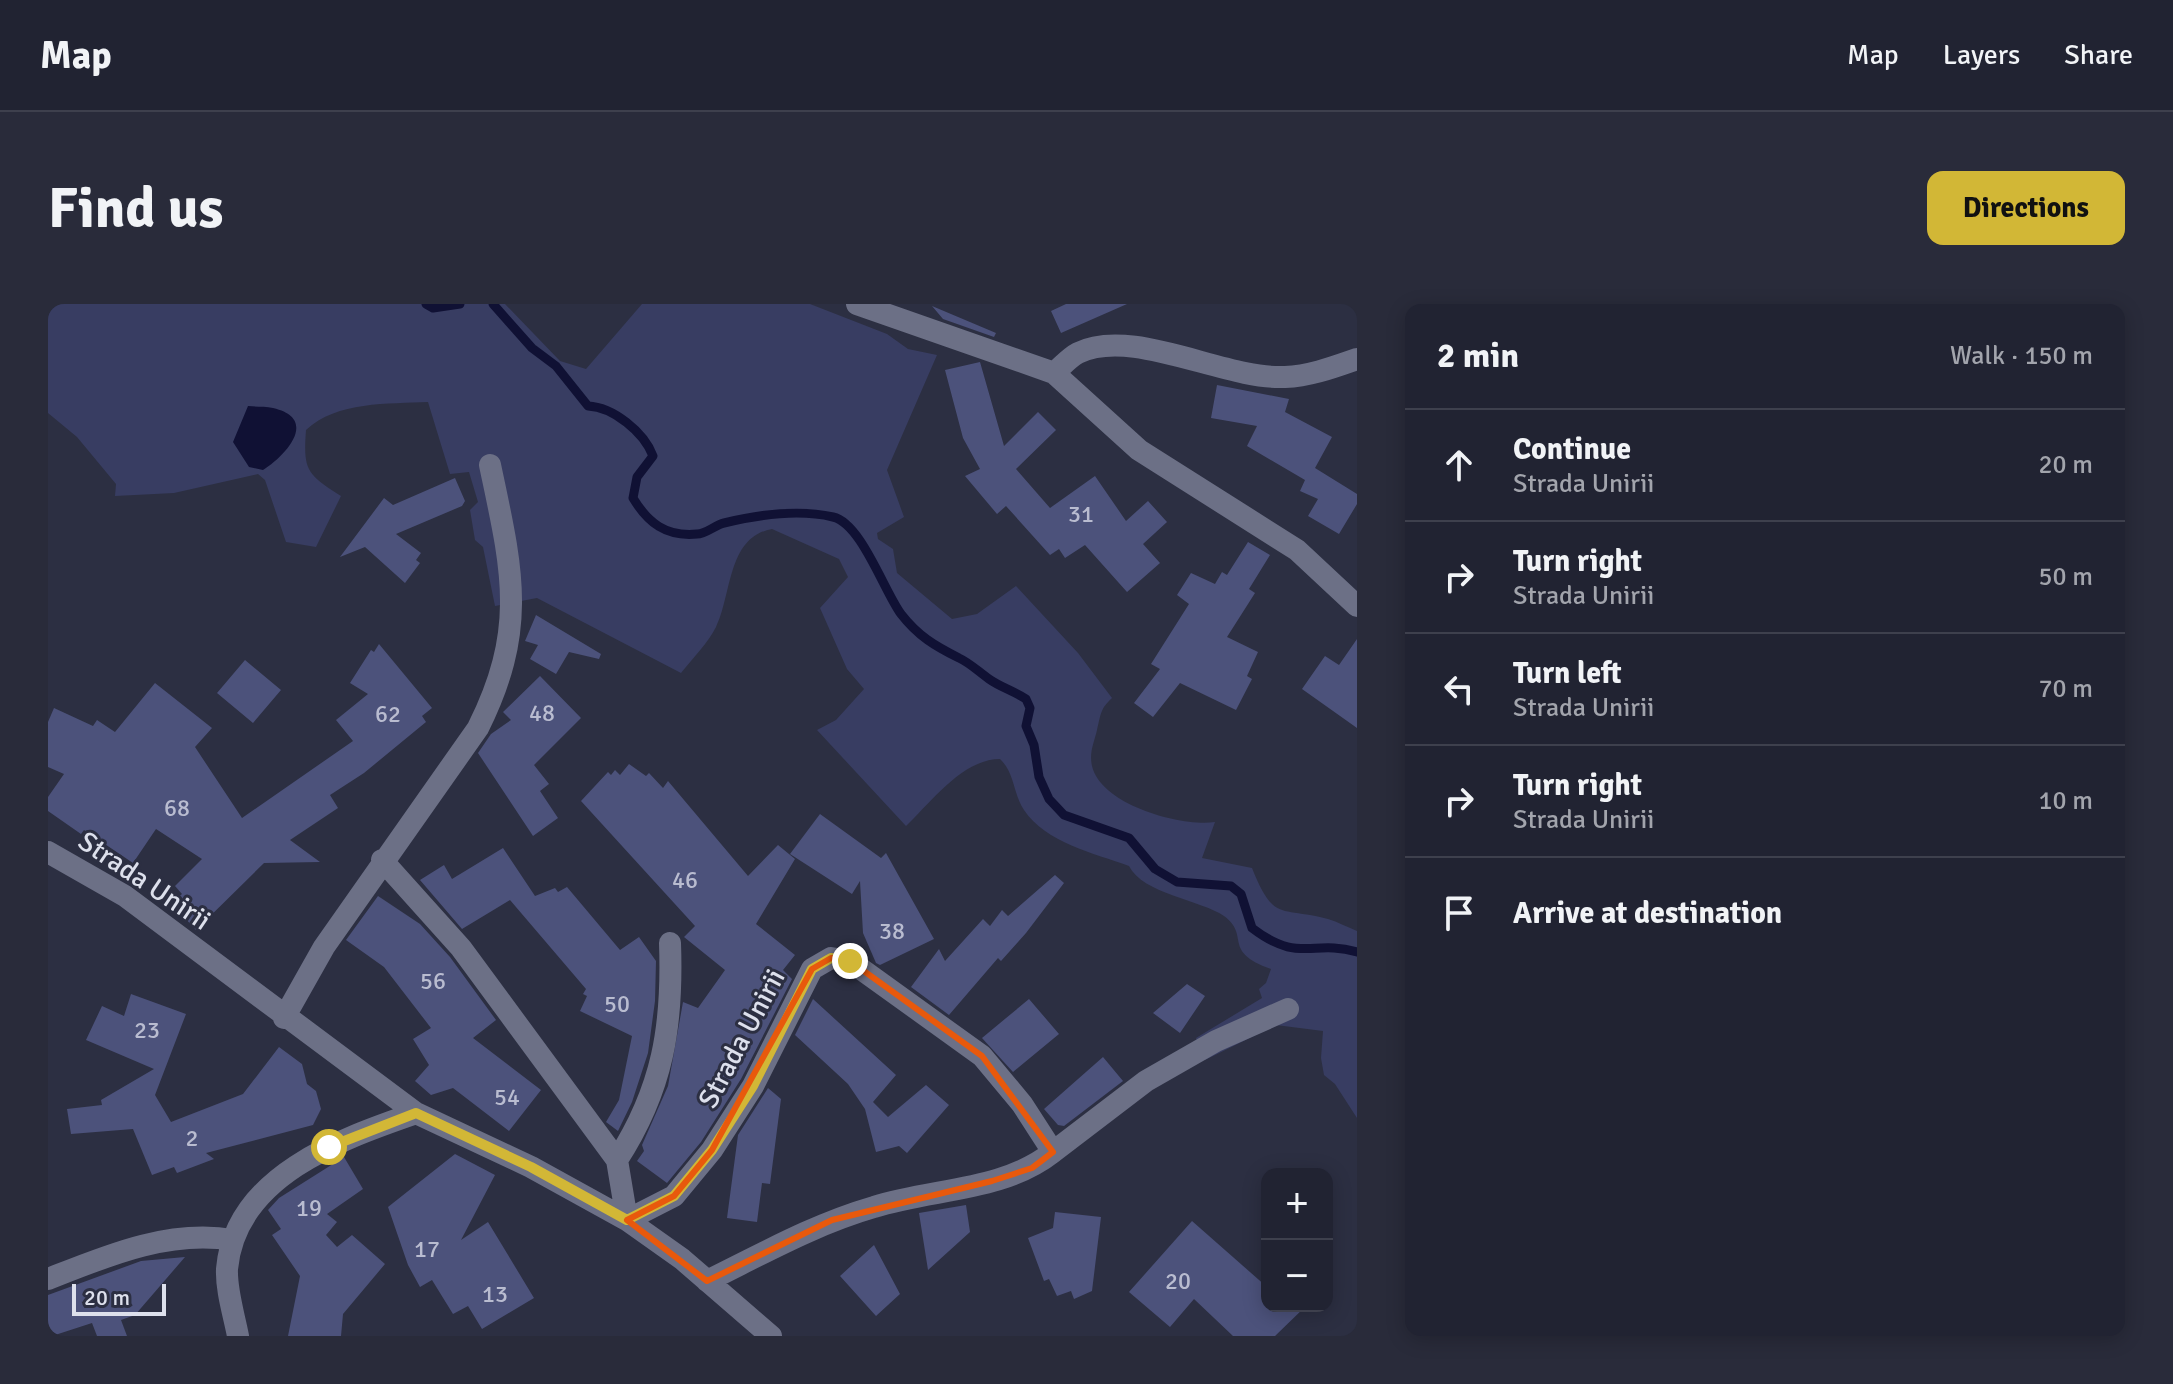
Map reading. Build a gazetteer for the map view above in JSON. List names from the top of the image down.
{
  "streets": {
    "street": ["Strada Unirii"]
  },
  "house_numbers": [
    "31",
    "48",
    "62",
    "68",
    "46",
    "38",
    "56",
    "50",
    "23",
    "54",
    "2",
    "19",
    "17",
    "20",
    "13"
  ],
  "scale_bar": "20 m",
  "page": {
    "header": "Map",
    "nav": ["Map", "Layers", "Share"],
    "buttons": "Directions",
    "title": "Find us",
    "heading": ["2 min", "Walk · 150 m"],
    "list": [
      ["Continue", "Strada Unirii", "20 m"],
      ["Turn right", "Strada Unirii", "50 m"],
      ["Turn left", "Strada Unirii", "70 m"],
      ["Turn right", "Strada Unirii", "10 m"],
      "Arrive at destination"
    ],
    "map_buttons": ["+", "−"],
    "scale": "20 m"
  }
}
